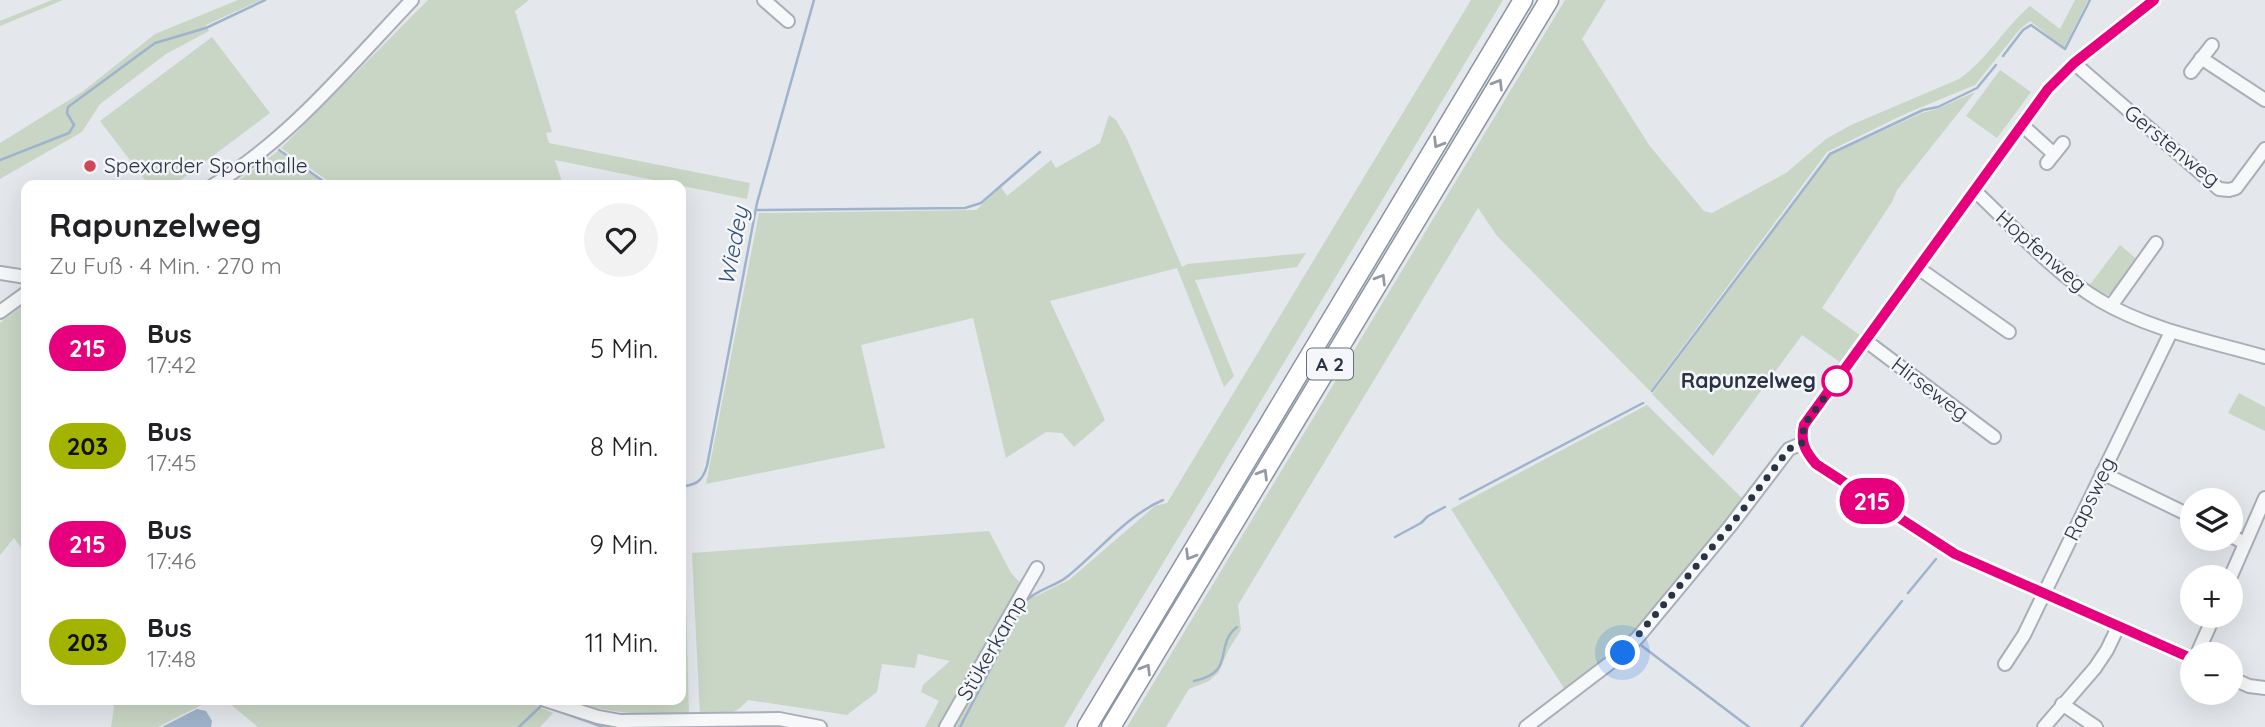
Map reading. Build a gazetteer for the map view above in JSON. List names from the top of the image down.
{
  "streets": {
    "highway": ["A 2"],
    "street": [
      "Gerstenweg",
      "Hopfenweg",
      "Hirseweg",
      "Rapsweg",
      "Stükerkamp"
    ]
  },
  "crossings": [
    ["Hopfenweg", "Rapsweg"]
  ],
  "water": ["Wiedey"],
  "places": ["Spexarder Sporthalle", "Rapunzelweg"],
  "lines": ["bus line 215"],
  "page": {
    "on_map": "215",
    "heading": ["Rapunzelweg", "Zu Fuß · 4 Min. · 270 m"],
    "list": [
      {
        "mark": "215",
        "name": "Bus",
        "note": "17:42",
        "value": "5 Min."
      },
      {
        "mark": "203",
        "name": "Bus",
        "note": "17:45",
        "value": "8 Min."
      },
      {
        "mark": "215",
        "name": "Bus",
        "note": "17:46",
        "value": "9 Min."
      },
      {
        "mark": "203",
        "name": "Bus",
        "note": "17:48",
        "value": "11 Min."
      }
    ],
    "map_buttons": ["+", "−"]
  }
}
